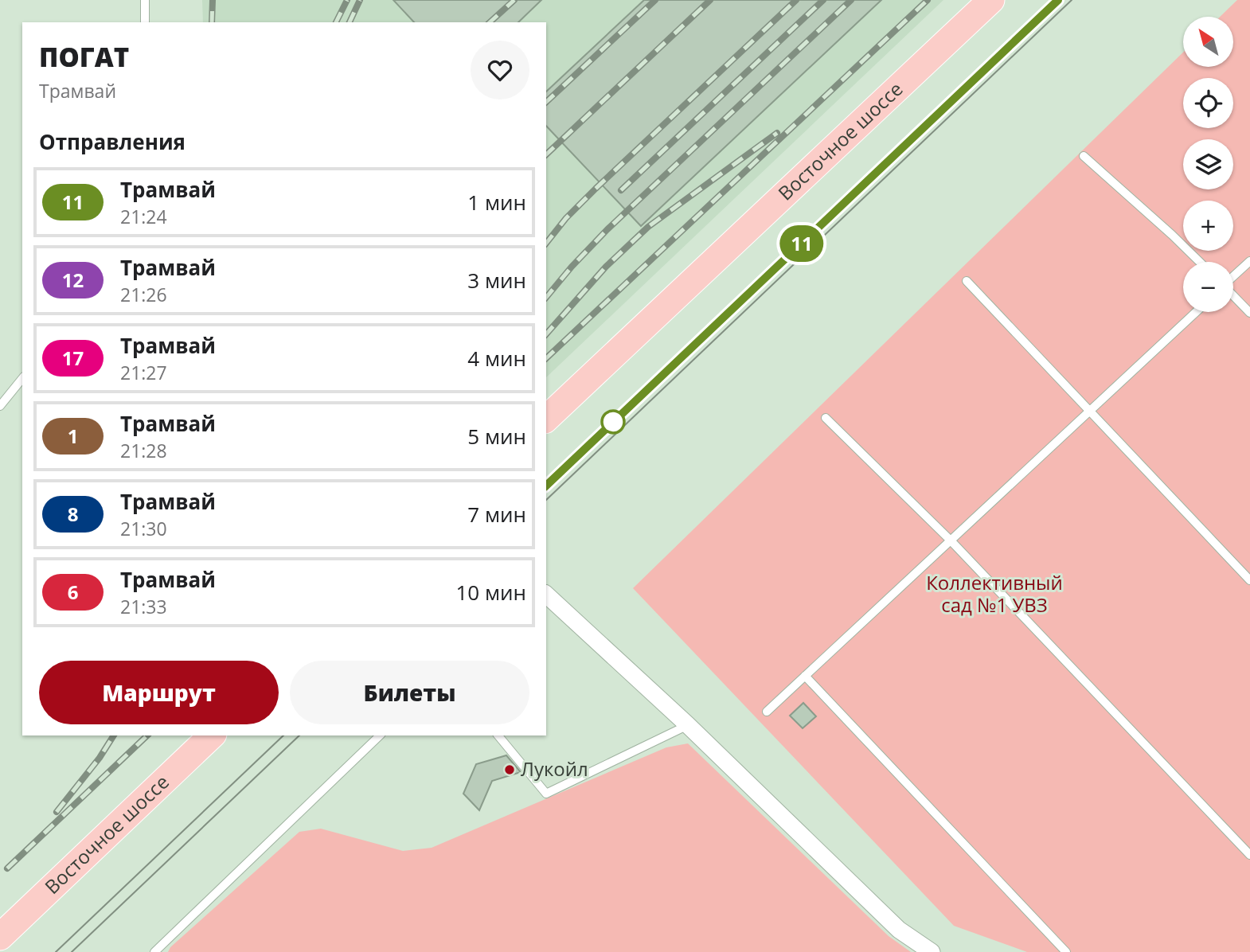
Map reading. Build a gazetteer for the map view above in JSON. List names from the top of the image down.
{
  "streets": {
    "main road": ["Восточное шоссе"]
  },
  "parks": ["Коллективный сад №1 УВЗ"],
  "places": ["Лукойл"],
  "lines": ["tram line 11"],
  "north": "top left",
  "page": {
    "on_map": "11",
    "map_buttons": ["+", "−"],
    "heading": [
      ["ПОГАТ", "Трамвай"],
      "Отправления"
    ],
    "list": [
      {
        "mark": "11",
        "name": "Трамвай",
        "note": "21:24",
        "value": "1 мин"
      },
      {
        "mark": "12",
        "name": "Трамвай",
        "note": "21:26",
        "value": "3 мин"
      },
      {
        "mark": "17",
        "name": "Трамвай",
        "note": "21:27",
        "value": "4 мин"
      },
      {
        "mark": "1",
        "name": "Трамвай",
        "note": "21:28",
        "value": "5 мин"
      },
      {
        "mark": "8",
        "name": "Трамвай",
        "note": "21:30",
        "value": "7 мин"
      },
      {
        "mark": "6",
        "name": "Трамвай",
        "note": "21:33",
        "value": "10 мин"
      }
    ],
    "buttons": ["Маршрут", "Билеты"]
  }
}
